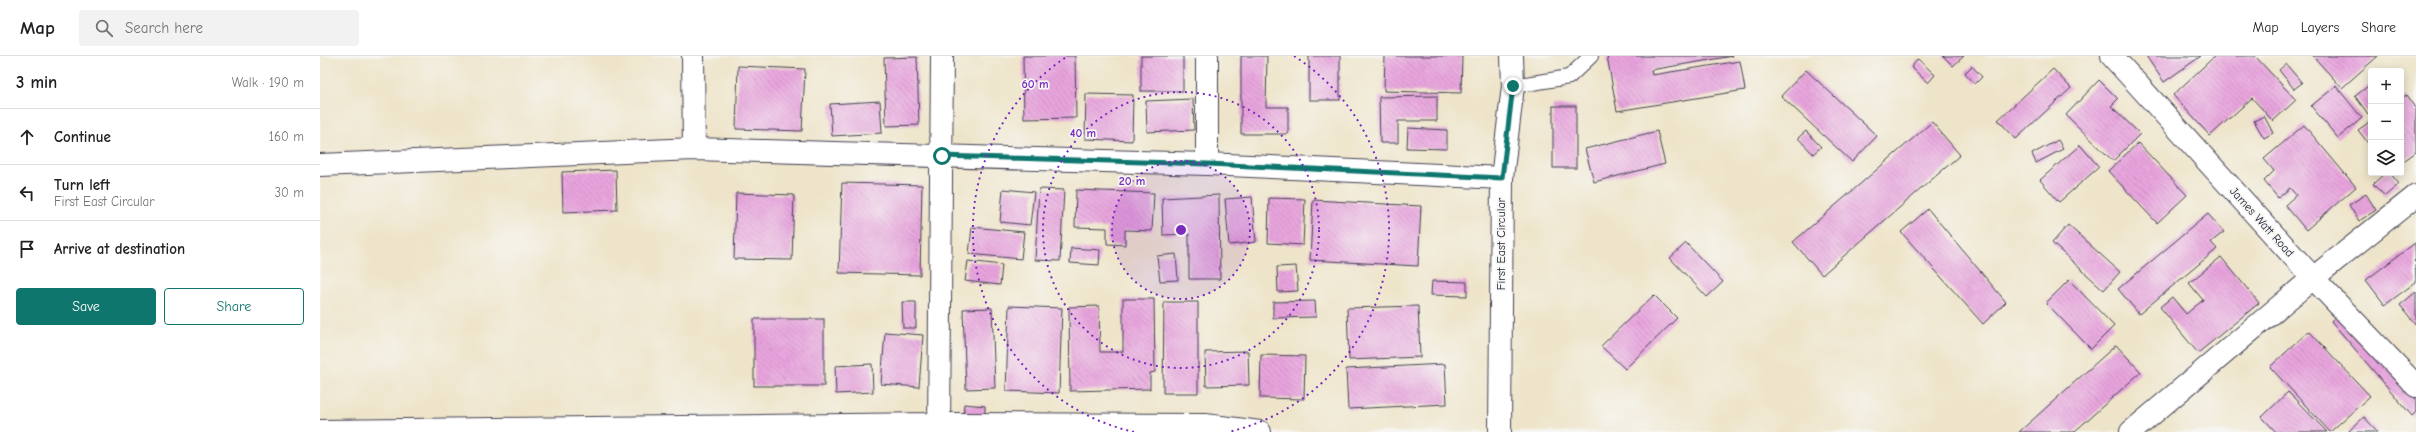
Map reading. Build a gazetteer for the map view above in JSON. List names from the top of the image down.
{
  "streets": {
    "street": ["James Watt Road", "First East Circular"]
  },
  "page": {
    "header": "Map",
    "search": "Search here",
    "nav": ["Map", "Layers", "Share"],
    "heading": ["3 min", "Walk · 190 m"],
    "map_buttons": ["+", "−"],
    "list": [
      ["Continue", "160 m"],
      ["Turn left", "First East Circular", "30 m"],
      "Arrive at destination"
    ],
    "buttons": ["Save", "Share"]
  },
  "rings": ["60 m", "40 m", "20 m"]
}
